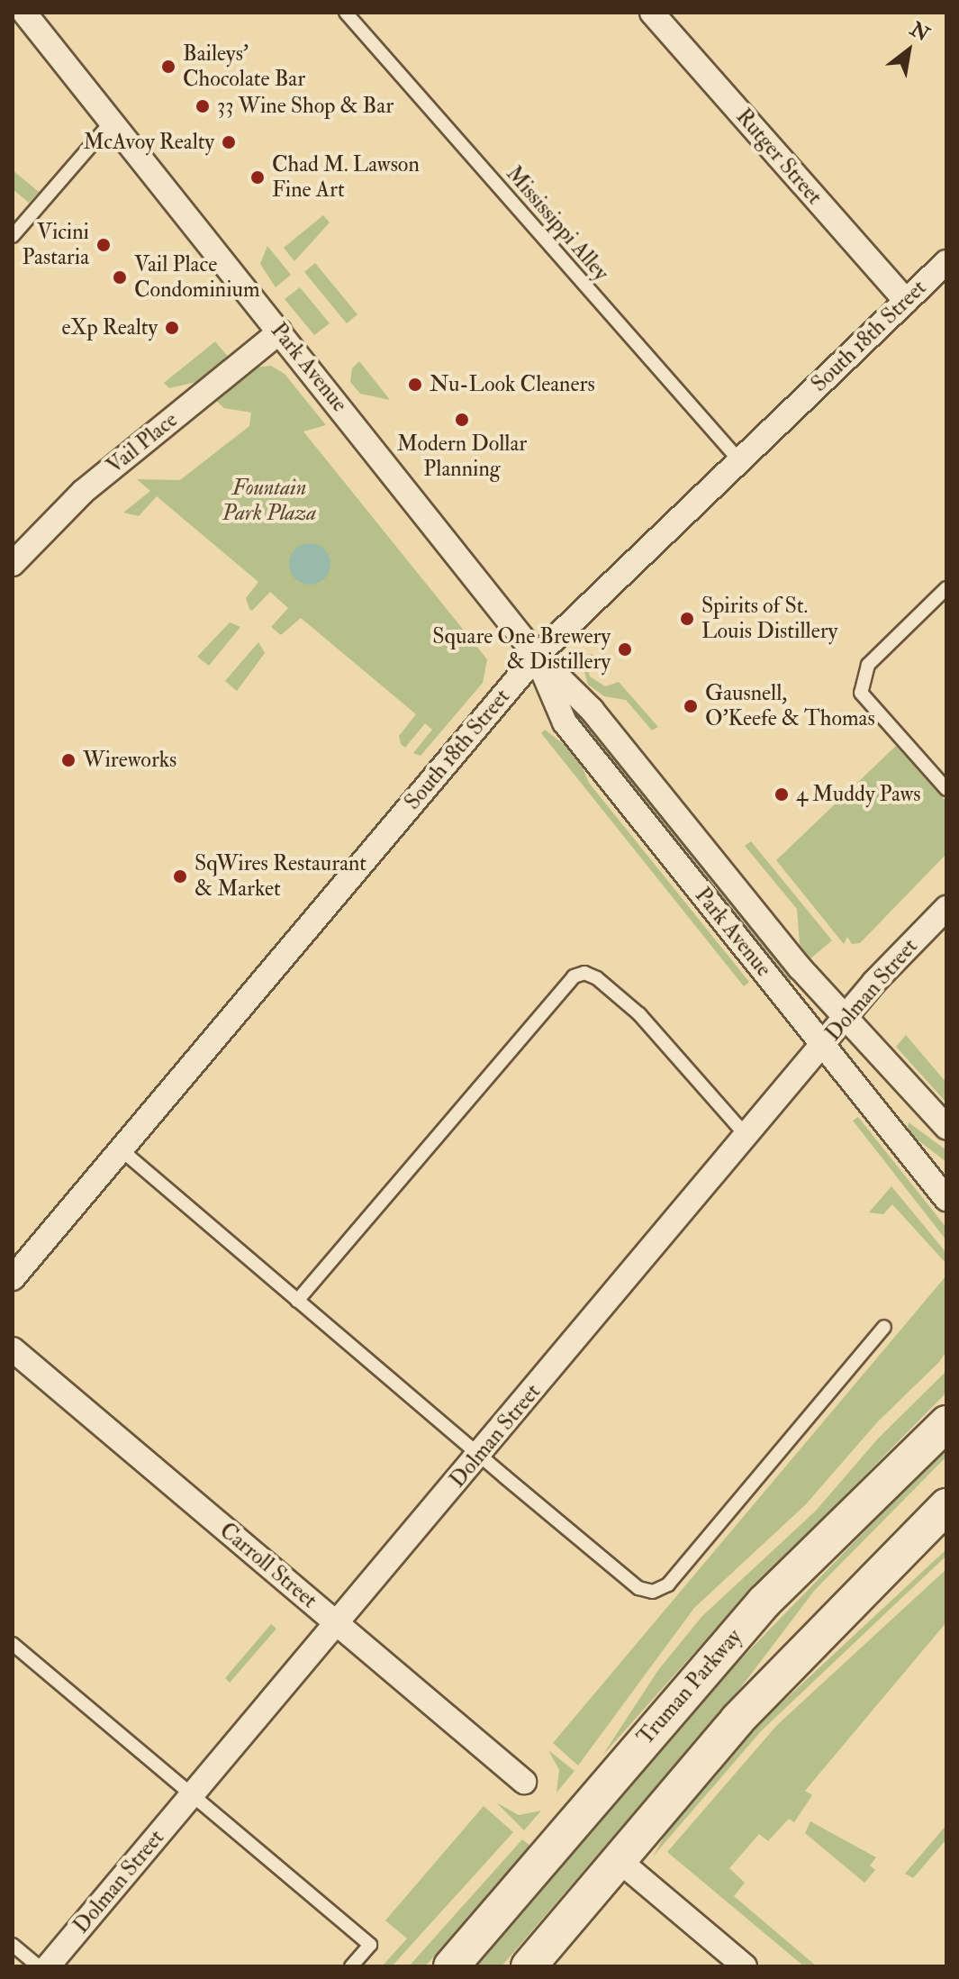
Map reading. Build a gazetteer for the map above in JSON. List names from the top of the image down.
{
  "streets": {
    "main road": ["Truman Parkway"],
    "street": [
      "Rutger Street",
      "South 18th Street",
      "Park Avenue",
      "Vail Place",
      "Dolman Street",
      "Carroll Street"
    ],
    "lane": ["Mississippi Alley"]
  },
  "crossings": [
    ["Rutger Street", "South 18th Street"],
    ["Mississippi Alley", "South 18th Street"],
    ["South 18th Street", "Park Avenue"],
    ["Park Avenue", "Vail Place"],
    ["Park Avenue", "Dolman Street"],
    ["Dolman Street", "Carroll Street"]
  ],
  "parks": ["Fountain Park Plaza"],
  "places": [
    "Baileys' Chocolate Bar",
    "33 Wine Shop & Bar",
    "McAvoy Realty",
    "Chad M. Lawson Fine Art",
    "Vicini Pastaria",
    "Vail Place Condominium",
    "eXp Realty",
    "Nu-Look Cleaners",
    "Modern Dollar Planning",
    "Spirits of St. Louis Distillery",
    "Square One Brewery & Distillery",
    "Gausnell, O'Keefe & Thomas",
    "Wireworks",
    "4 Muddy Paws",
    "SqWires Restaurant & Market"
  ],
  "north": "top right"
}
